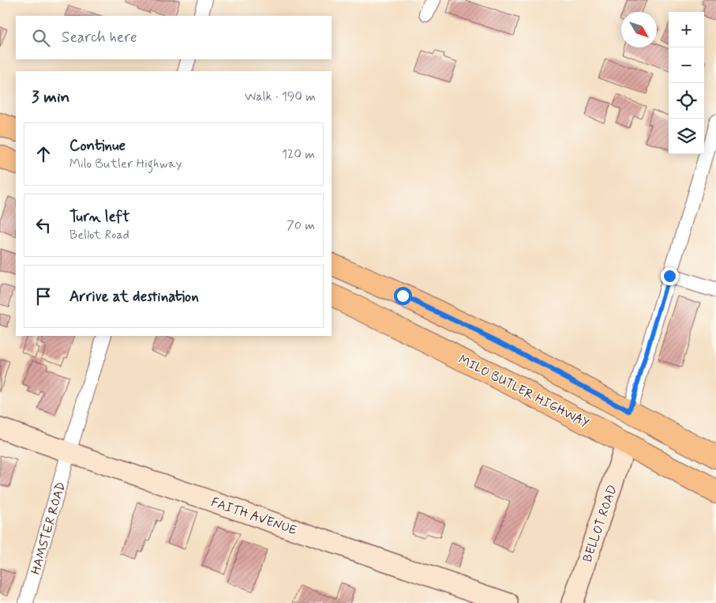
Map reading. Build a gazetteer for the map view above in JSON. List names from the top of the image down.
{
  "streets": {
    "main road": ["MILO BUTLER HIGHWAY"],
    "street": ["FAITH AVENUE", "BELLOT ROAD", "HAMSTER ROAD"]
  },
  "crossings": [
    ["MILO BUTLER HIGHWAY", "BELLOT ROAD"],
    ["FAITH AVENUE", "HAMSTER ROAD"]
  ],
  "north": "bottom right",
  "page": {
    "map_buttons": ["+", "−"],
    "search": "Search here",
    "heading": ["3 min", "Walk · 190 m"],
    "list": [
      ["Continue", "Milo Butler Highway", "120 m"],
      ["Turn left", "Bellot Road", "70 m"],
      "Arrive at destination"
    ]
  }
}
